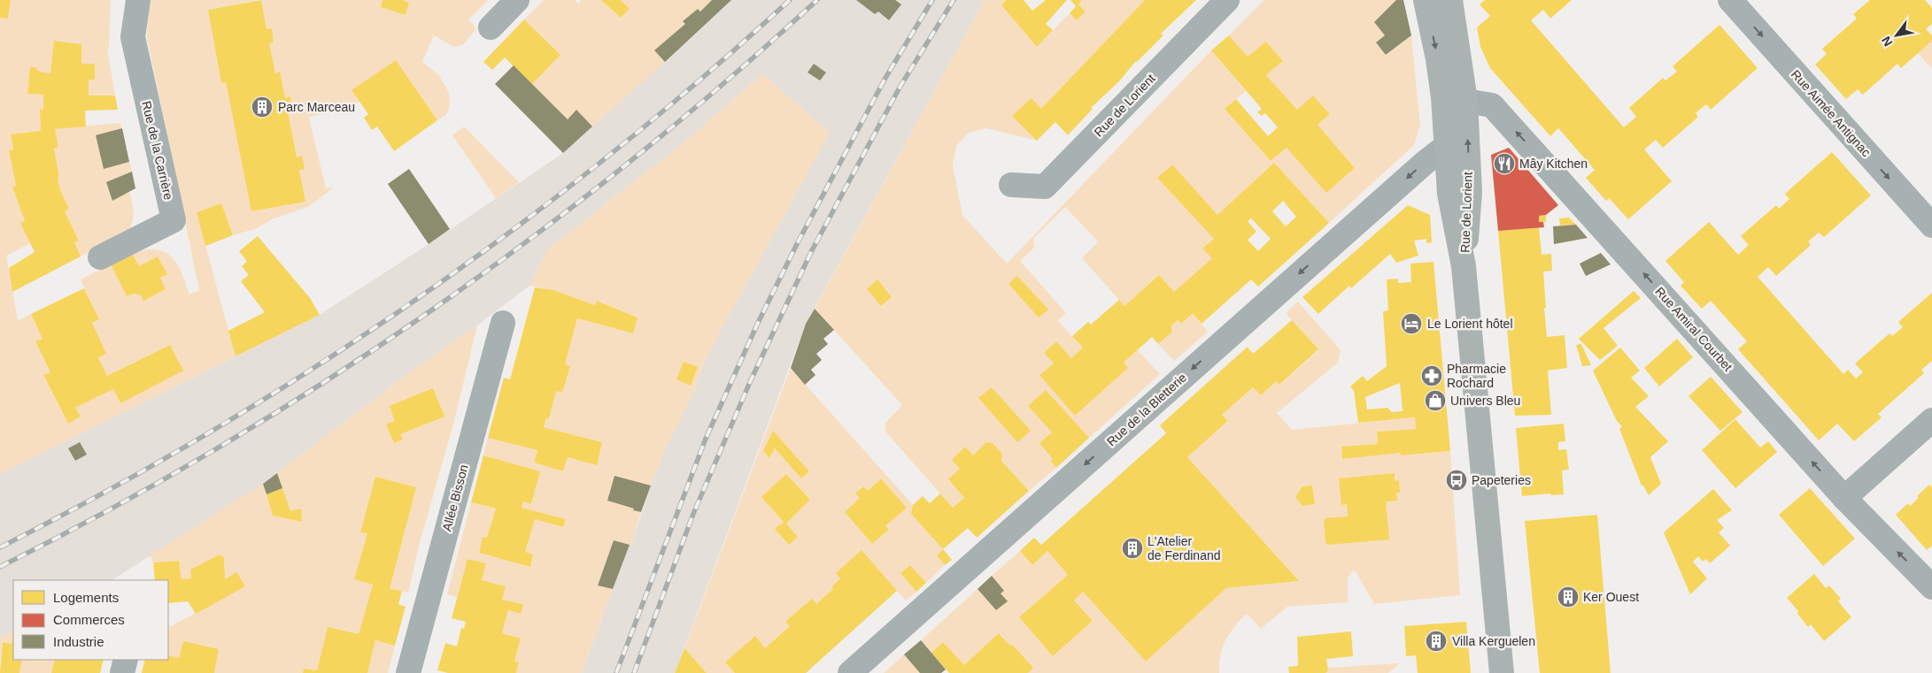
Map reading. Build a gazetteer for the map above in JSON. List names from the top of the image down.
{
  "streets": {
    "main road": ["Rue de Lorient"],
    "street": [
      "Rue Aimée Antignac",
      "Rue de la Carrière",
      "Rue Amiral Courbet",
      "Rue de la Bletterie",
      "Allée Bisson"
    ]
  },
  "crossings": [
    ["Rue de Lorient", "Rue Amiral Courbet"]
  ],
  "one_way": ["Rue Aimée Antignac", "Rue Amiral Courbet", "Rue de la Bletterie"],
  "places": {
    "building": [
      "Parc Marceau",
      "L'Atelier de Ferdinand",
      "Ker Ouest",
      "Villa Kerguelen"
    ],
    "restaurant": ["Mây Kitchen"],
    "hotel": ["Le Lorient hôtel"],
    "pharmacy": ["Pharmacie Rochard"],
    "shop": ["Univers Bleu"],
    "bus stop": ["Papeteries"]
  },
  "legend": ["Logements", "Commerces", "Industrie"],
  "north": "bottom left"
}
